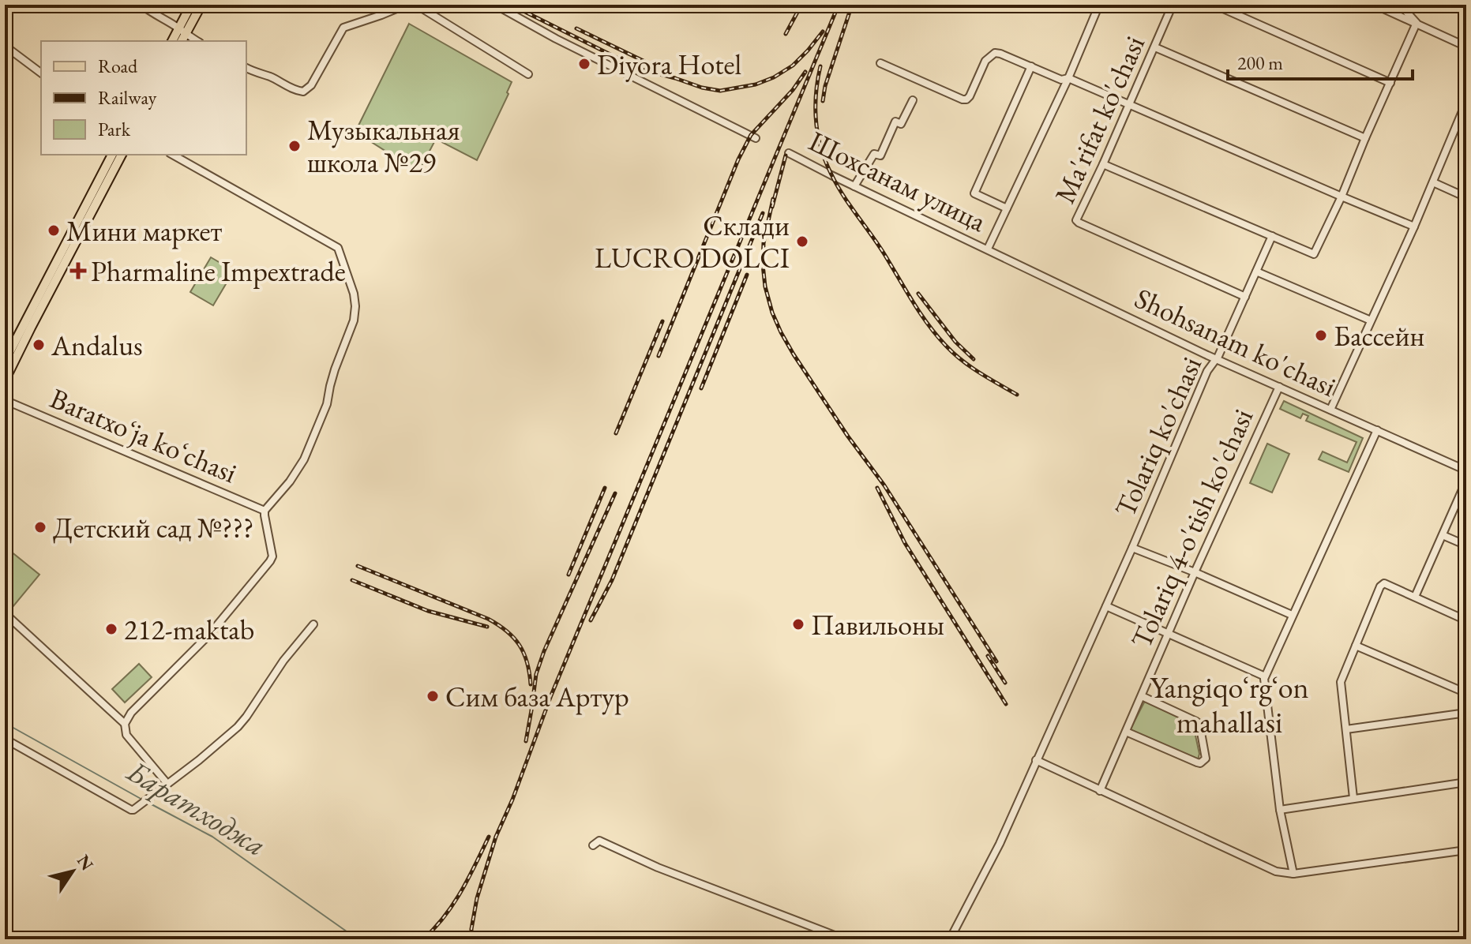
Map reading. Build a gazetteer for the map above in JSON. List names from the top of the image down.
{
  "streets": {
    "street": [
      "Ma'rifat ko'chasi",
      "Шохсанам улица",
      "Shohsanam ko'chasi",
      "Baratxoʻja koʻchasi",
      "Tolariq ko'chasi",
      "Tolariq 4-o'tish ko'chasi"
    ]
  },
  "crossings": [
    ["Ma'rifat ko'chasi", "Tolariq ko'chasi"],
    ["Шохсанам улица", "Shohsanam ko'chasi"],
    ["Shohsanam ko'chasi", "Tolariq ko'chasi"],
    ["Shohsanam ko'chasi", "Tolariq 4-o'tish ko'chasi"],
    ["Tolariq ko'chasi", "Tolariq 4-o'tish ko'chasi"]
  ],
  "districts": ["Yangiqoʻrgʻon mahallasi"],
  "water": ["Баратходжа"],
  "places": {
    "other": [
      "Diyora Hotel",
      "Музыкальная школа №29",
      "Мини маркет",
      "Склади LUCRO DOLCI",
      "Бассейн",
      "Andalus",
      "Детский сад №???",
      "Павильоны",
      "212-maktab",
      "Сим база Артур"
    ],
    "health": ["Pharmaline Impextrade"]
  },
  "legend": ["Road", "Railway", "Park"],
  "scale_bar": "200 m",
  "north": "top right"
}
